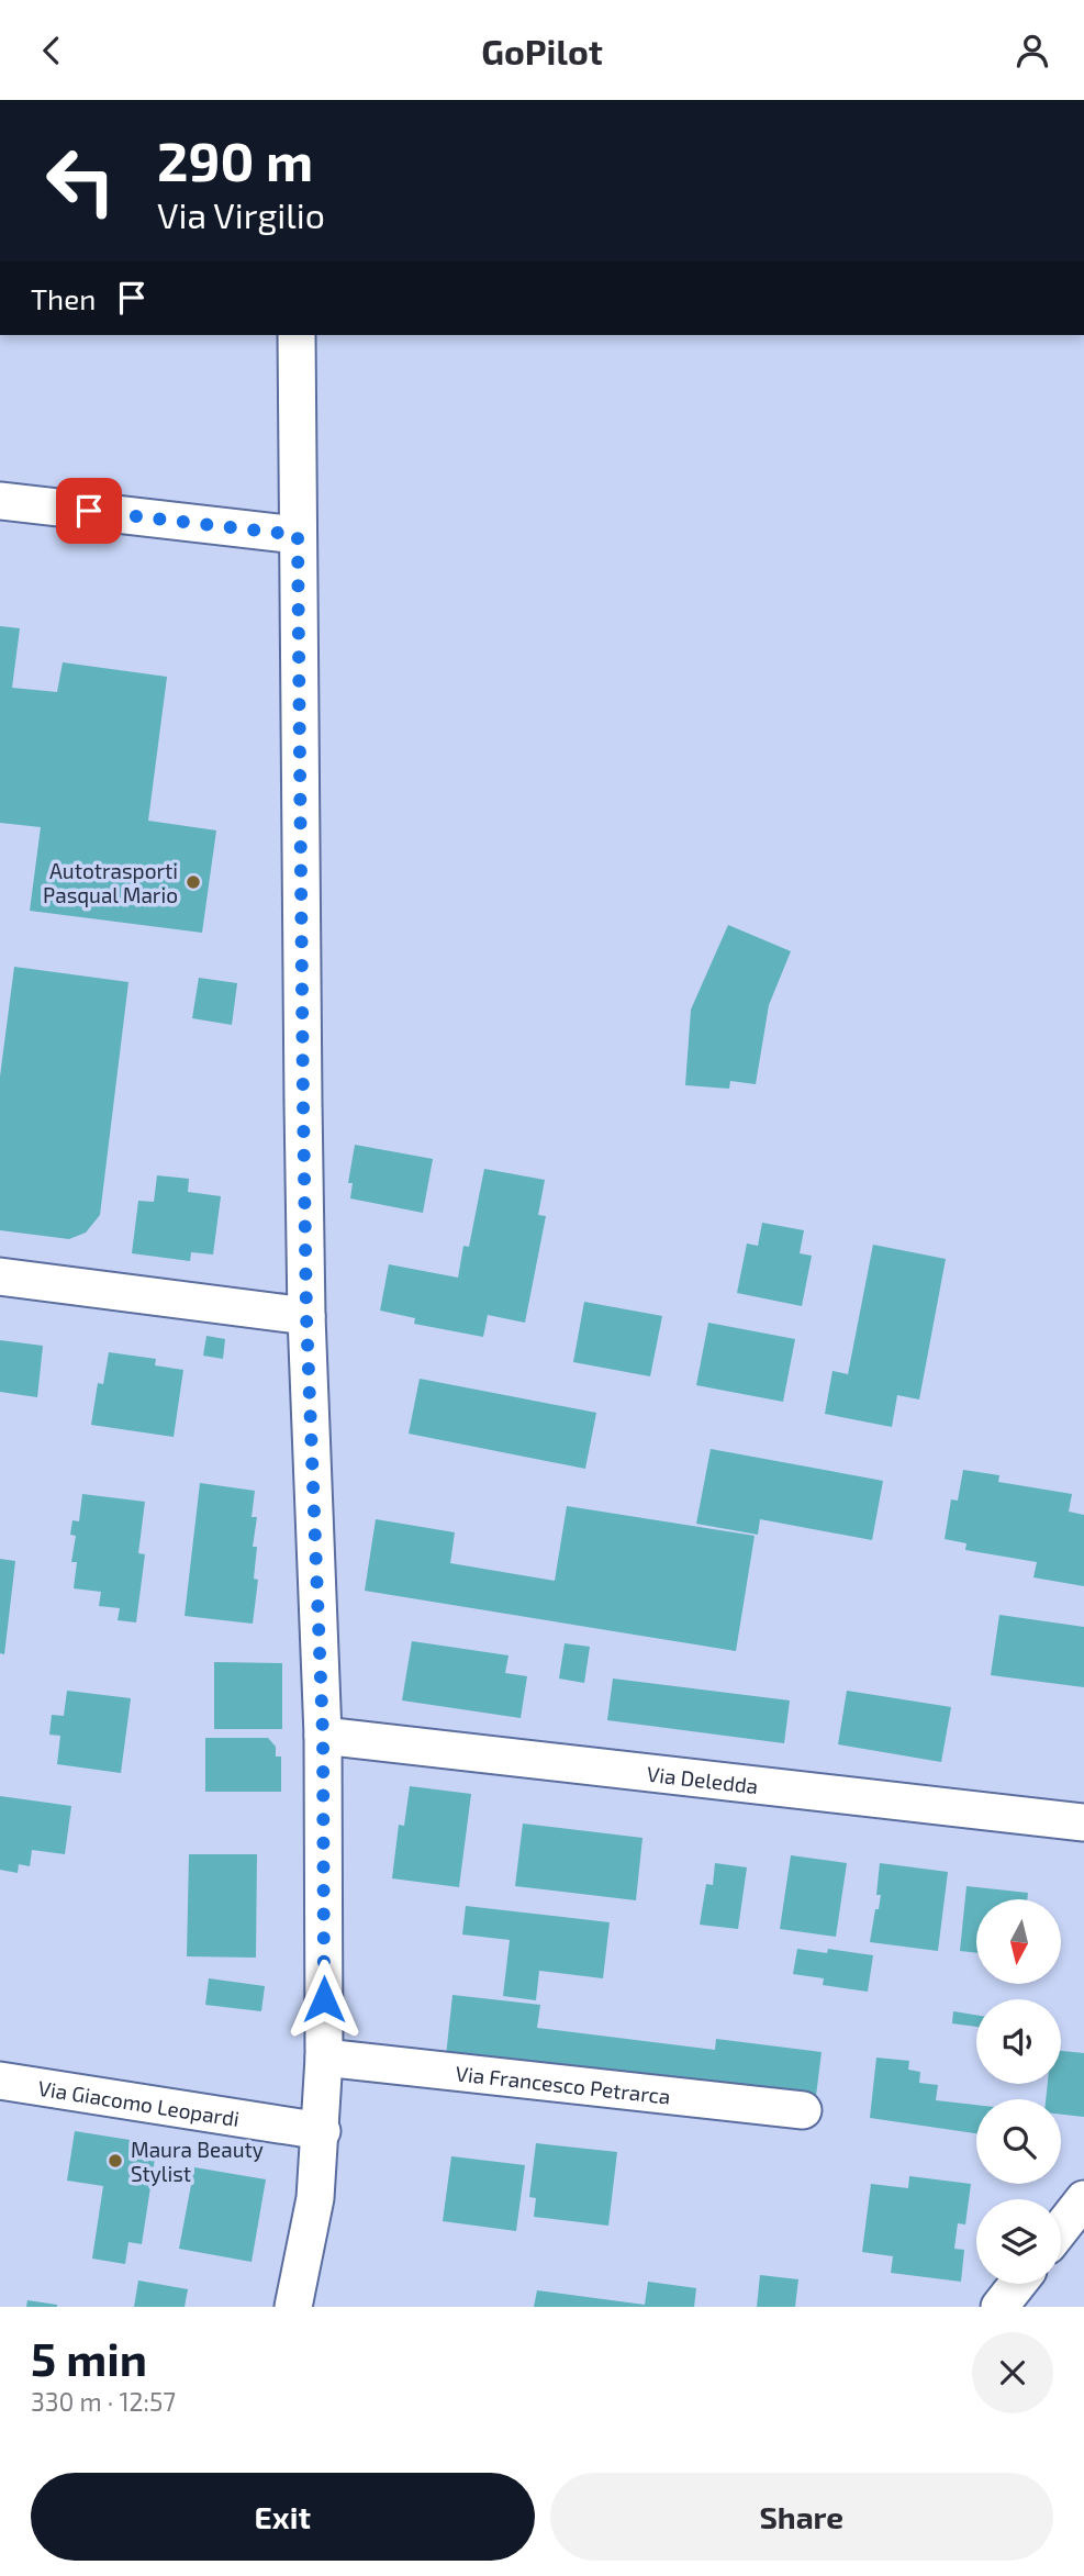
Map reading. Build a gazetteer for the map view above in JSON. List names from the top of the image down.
{
  "streets": {
    "street": ["Via Deledda", "Via Francesco Petrarca", "Via Giacomo Leopardi"]
  },
  "places": ["Autotrasporti Pasqual Mario", "Maura Beauty Stylist"],
  "north": "bottom",
  "page": {
    "header": "GoPilot",
    "turn": ["290 m", "Via Virgilio"],
    "then": "Then",
    "heading": ["5 min", "330 m · 12:57"],
    "buttons": ["Exit", "Share"]
  }
}
